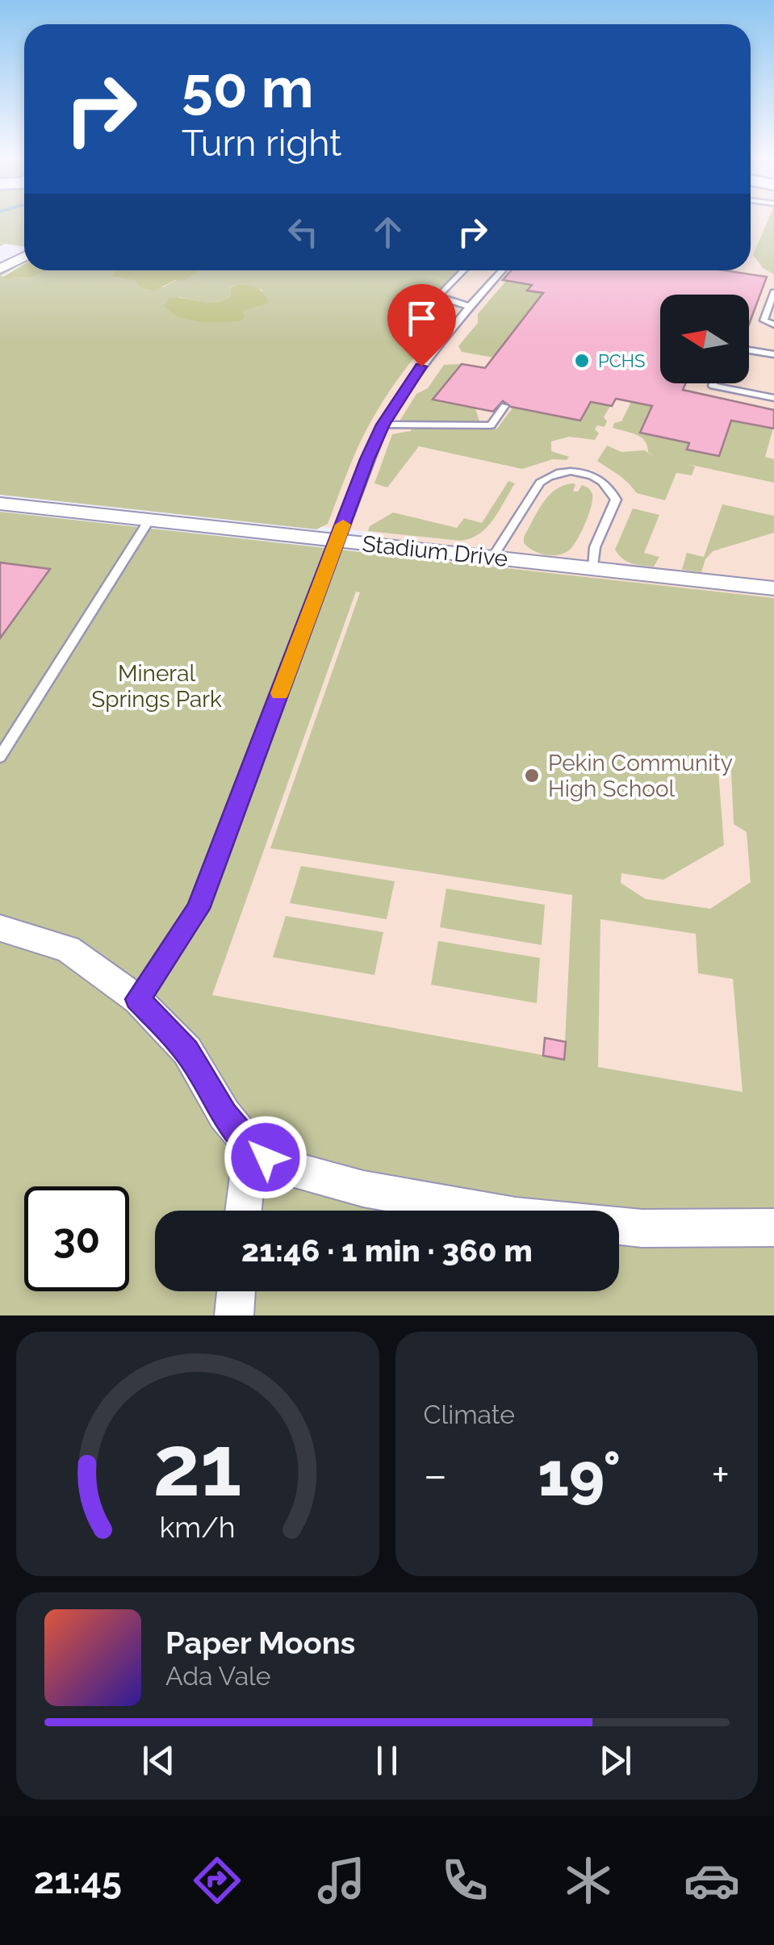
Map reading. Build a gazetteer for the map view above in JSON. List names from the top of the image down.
{
  "streets": {
    "street": ["Stadium Drive"]
  },
  "parks": ["Mineral Springs Park"],
  "places": ["PCHS", "Pekin Community High School"],
  "north": "left",
  "page": {
    "turn": ["50 m", "Turn right"],
    "limit": "30",
    "trip": "21:46 · 1 min · 360 m",
    "tile": "Climate",
    "heat": ["−", "19°", "+"],
    "song": ["Paper Moons", "Ada Vale"],
    "tabs": "21:45",
    "gauge": ["21", "km/h"]
  }
}
